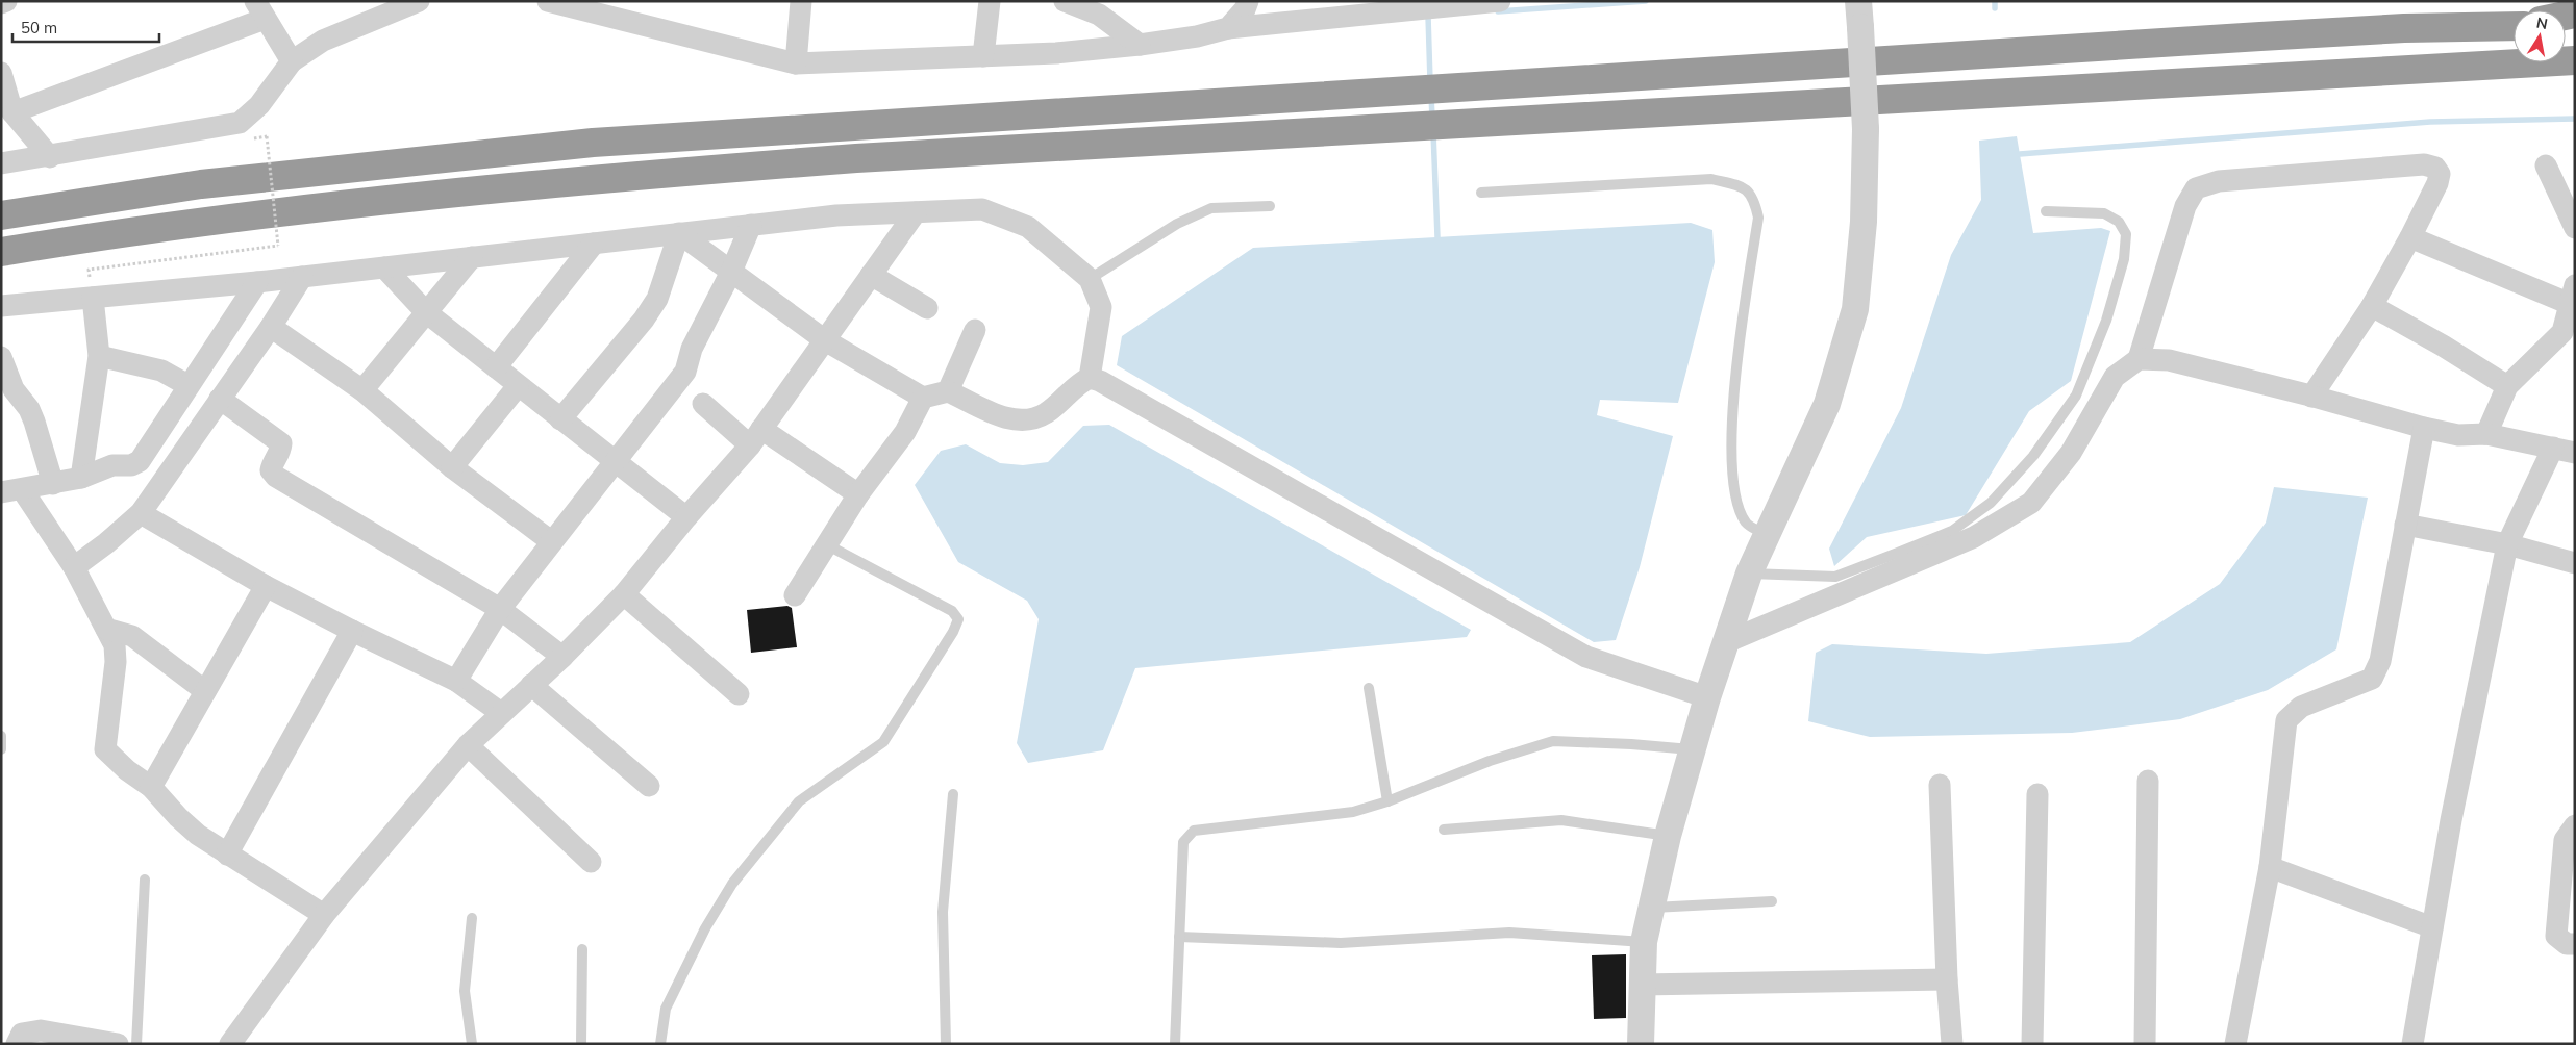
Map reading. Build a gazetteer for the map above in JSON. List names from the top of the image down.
{
  "scale_bar": "50 m",
  "north": "top"
}
